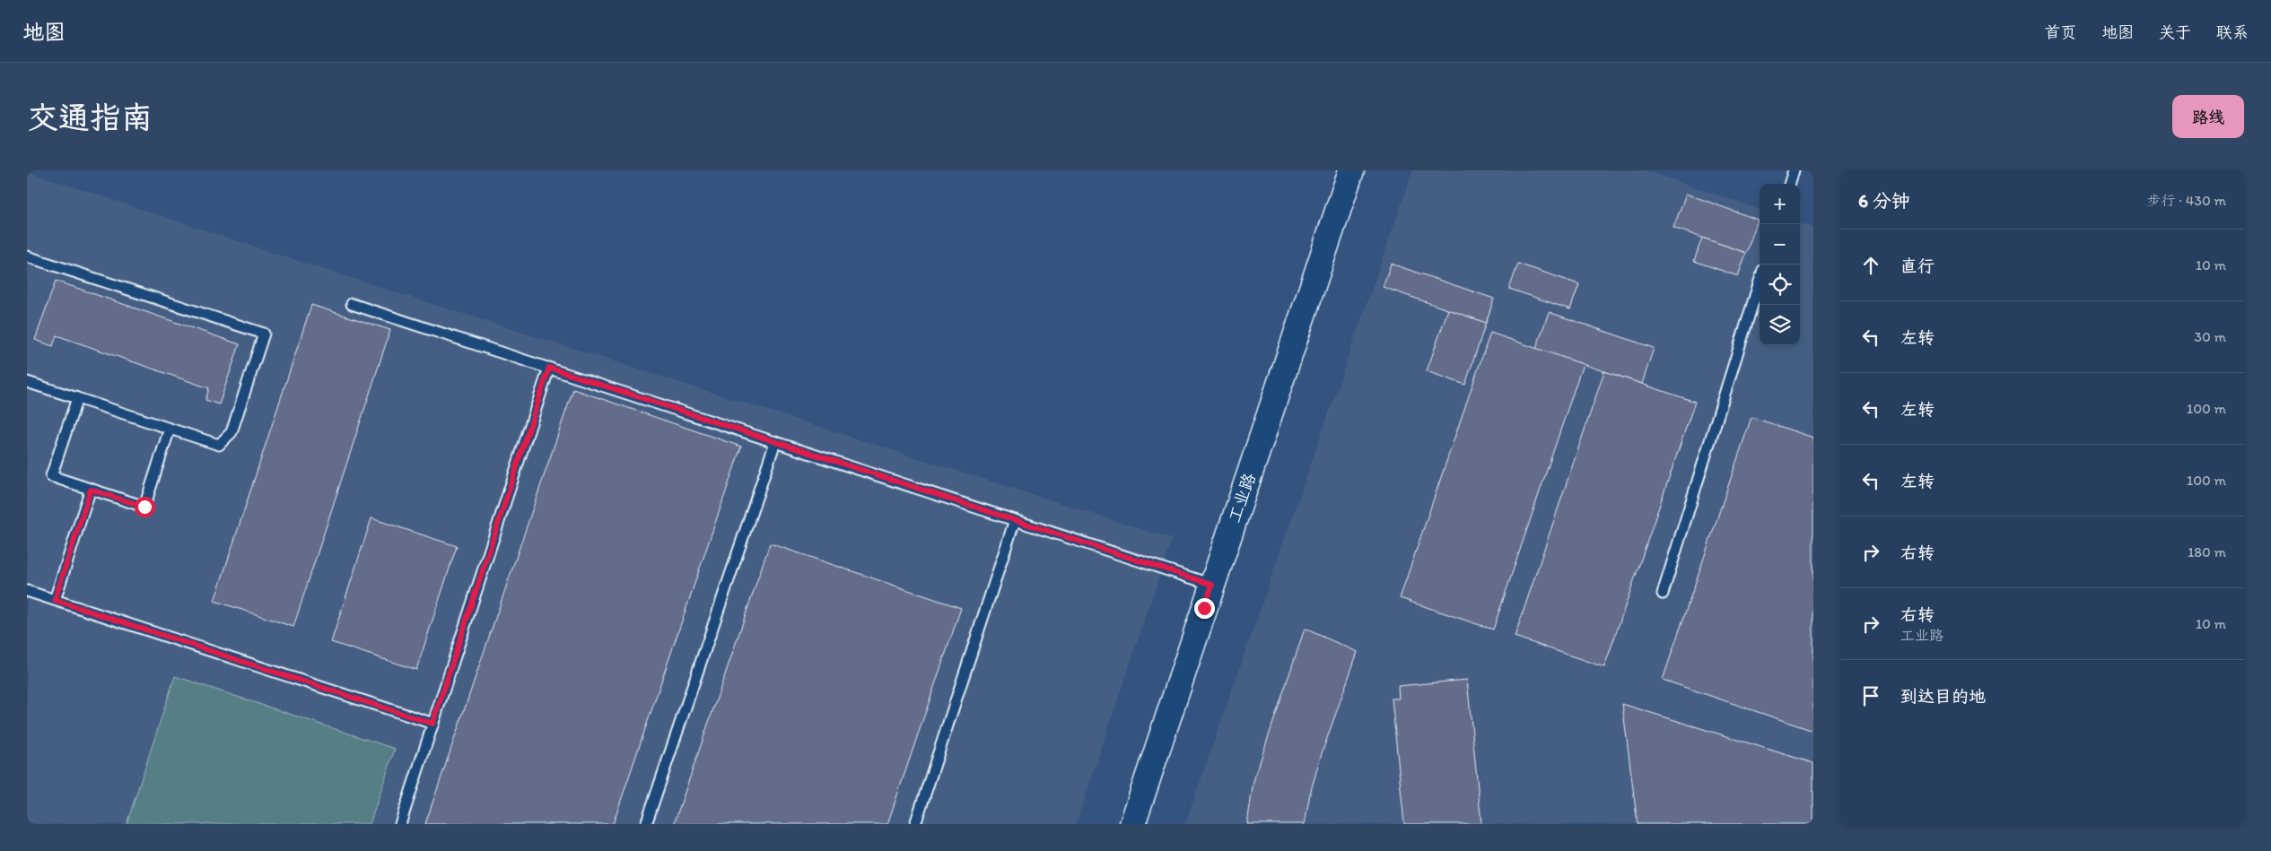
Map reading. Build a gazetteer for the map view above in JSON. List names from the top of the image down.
{
  "streets": {
    "street": ["工业路"]
  },
  "page": {
    "header": "地图",
    "nav": [
      "首页",
      "地图",
      "关于",
      "联系"
    ],
    "buttons": "路线",
    "title": "交通指南",
    "heading": ["6 分钟", "步行 · 430 m"],
    "map_buttons": ["+", "−"],
    "list": [
      ["直行", "10 m"],
      ["左转", "30 m"],
      ["左转", "100 m"],
      ["左转", "100 m"],
      ["右转", "180 m"],
      ["右转", "工业路", "10 m"],
      "到达目的地"
    ]
  }
}
